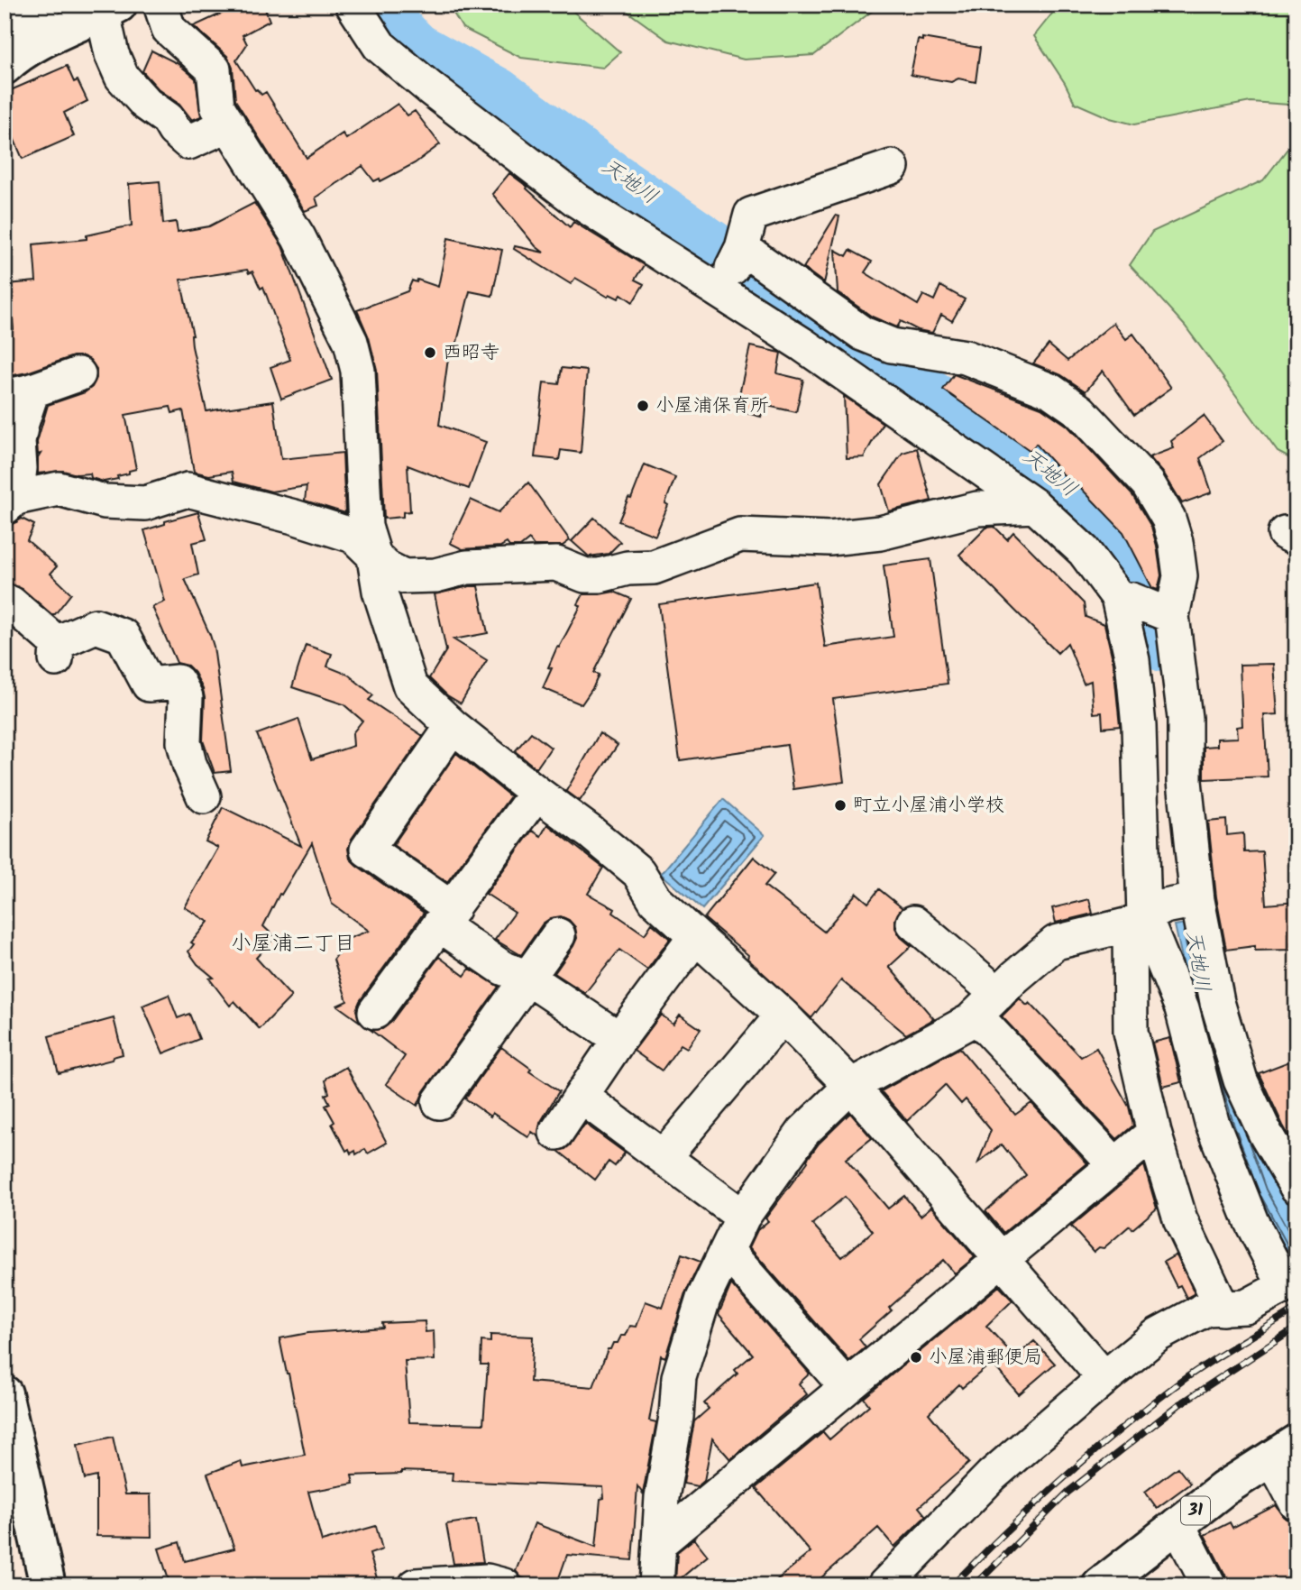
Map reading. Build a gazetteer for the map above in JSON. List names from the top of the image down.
{
  "streets": {
    "main road": ["31"]
  },
  "districts": ["小屋浦二丁目"],
  "water": ["天地川"],
  "places": [
    "西昭寺",
    "小屋浦保育所",
    "町立小屋浦小学校",
    "小屋浦郵便局"
  ]
}
